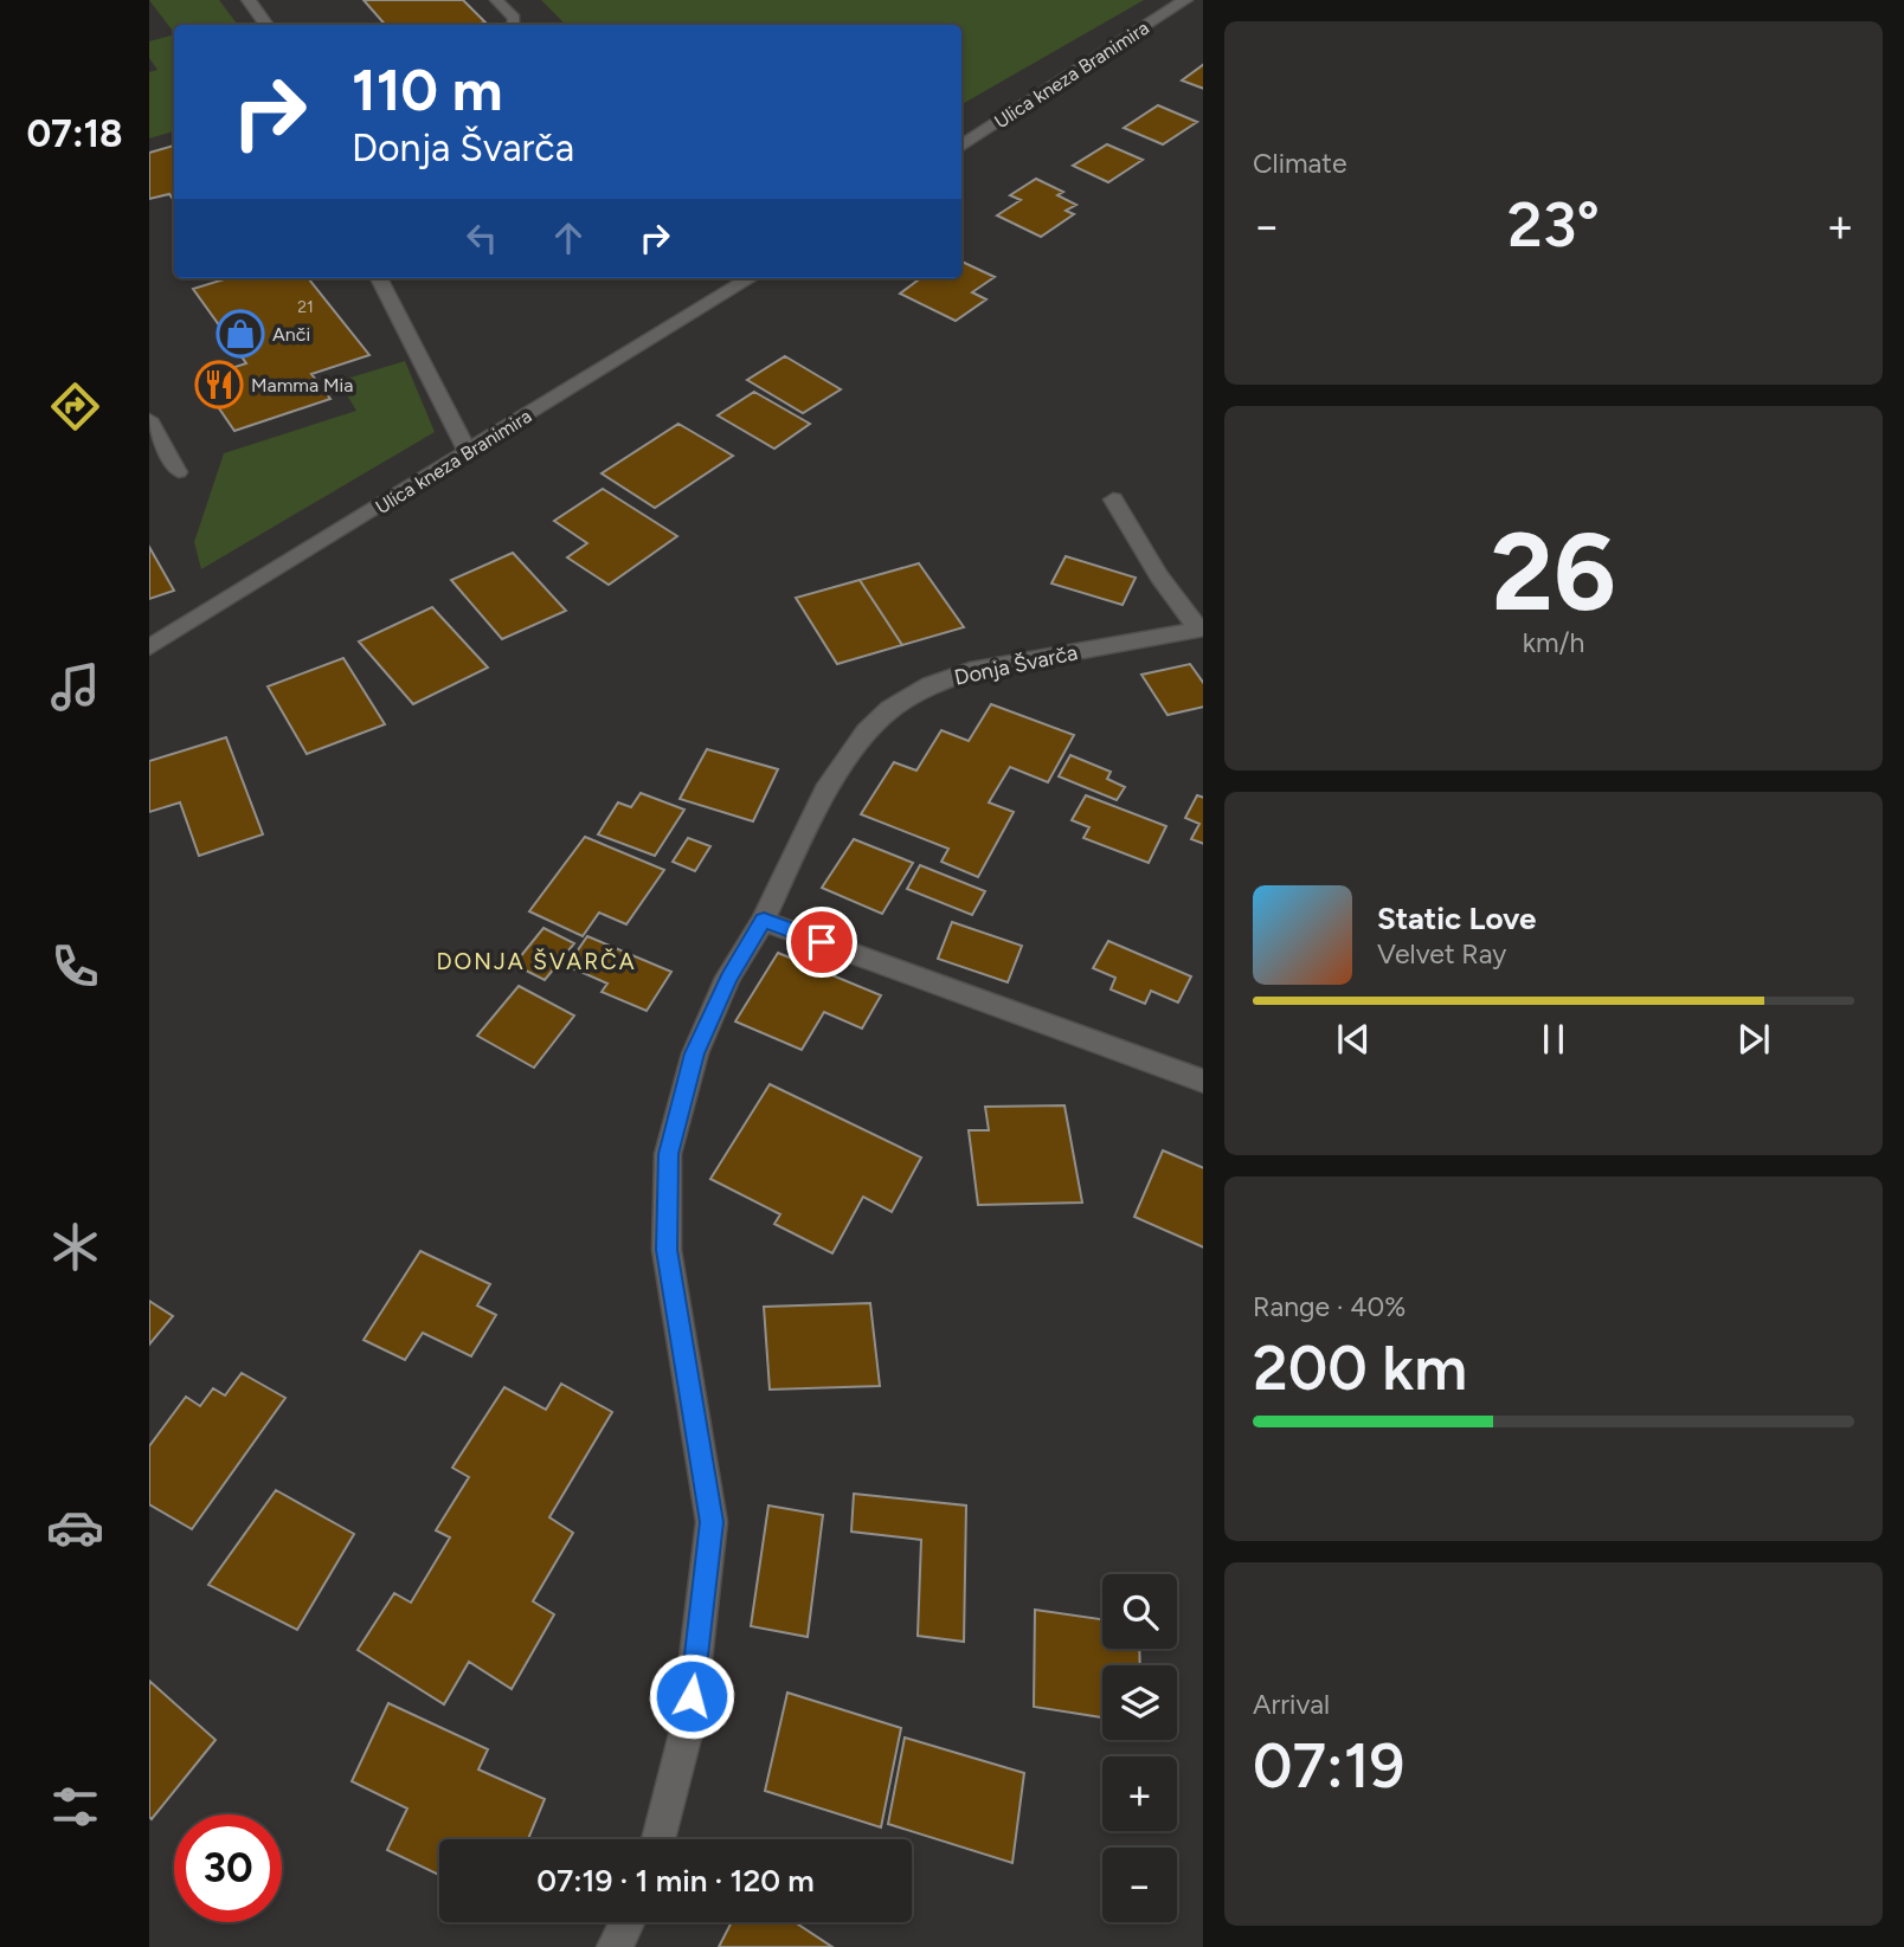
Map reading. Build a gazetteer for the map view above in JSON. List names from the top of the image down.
{
  "streets": {
    "street": ["Ulica kneza Branimira", "Donja Švarča"]
  },
  "districts": ["DONJA ŠVARČA"],
  "places": {
    "shop": ["Anči"],
    "restaurant": ["Mamma Mia"]
  },
  "house_numbers": ["21"],
  "page": {
    "tabs": "07:18",
    "tile": [
      "Climate",
      ["26", "km/h"],
      ["Range · 40%", "200 km"],
      ["Arrival", "07:19"]
    ],
    "turn": ["110 m", "Donja Švarča"],
    "heat": ["−", "23°", "+"],
    "song": ["Static Love", "Velvet Ray"],
    "map_buttons": ["+", "−"],
    "limit": "30",
    "trip": "07:19 · 1 min · 120 m"
  }
}
